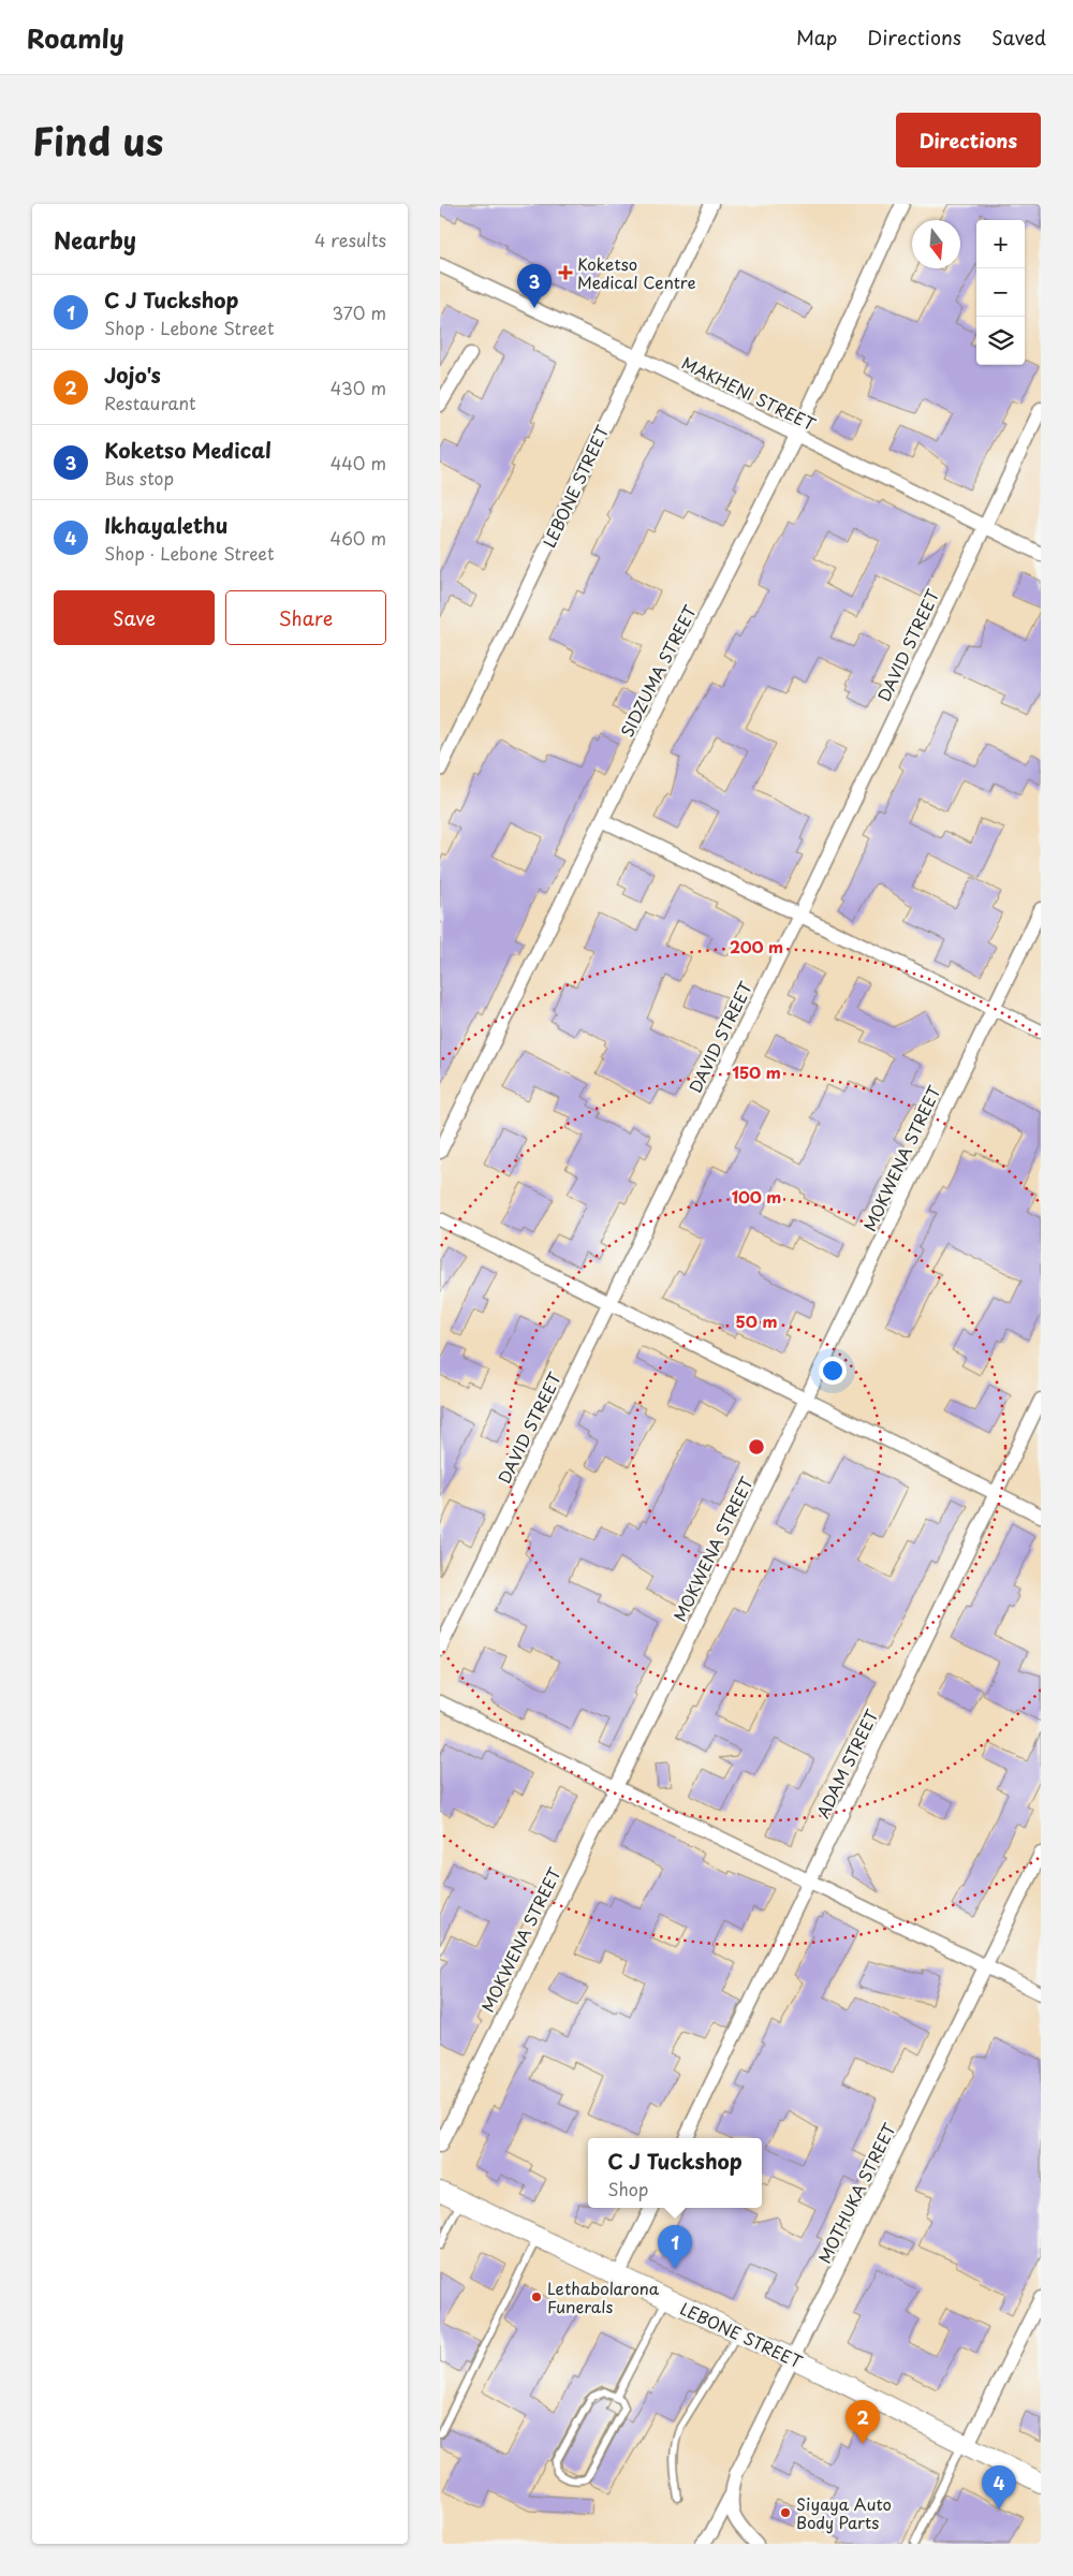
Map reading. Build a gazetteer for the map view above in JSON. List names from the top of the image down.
{
  "streets": {
    "street": [
      "MAKHENI STREET",
      "LEBONE STREET",
      "DAVID STREET",
      "SIDZUMA STREET",
      "MOKWENA STREET",
      "ADAM STREET",
      "MOTHUKA STREET"
    ]
  },
  "crossings": [
    ["MAKHENI STREET", "LEBONE STREET"],
    ["MAKHENI STREET", "DAVID STREET"],
    ["MAKHENI STREET", "SIDZUMA STREET"],
    ["LEBONE STREET", "MOTHUKA STREET"]
  ],
  "places": {
    "health": ["Koketso Medical Centre"],
    "other": ["Lethabolarona Funerals", "Siyaya Auto Body Parts"]
  },
  "north": "bottom",
  "page": {
    "header": "Roamly",
    "nav": ["Map", "Directions", "Saved"],
    "title": "Find us",
    "buttons": [
      "Directions",
      ["Save", "Share"]
    ],
    "heading": ["Nearby", "4 results"],
    "map_buttons": ["+", "−"],
    "pins": [
      "3",
      "1",
      "2",
      "4"
    ],
    "list": [
      {
        "mark": "1",
        "name": "C J Tuckshop",
        "note": "Shop · Lebone Street",
        "value": "370 m"
      },
      {
        "mark": "2",
        "name": "Jojo's",
        "note": "Restaurant",
        "value": "430 m"
      },
      {
        "mark": "3",
        "name": "Koketso Medical",
        "note": "Bus stop",
        "value": "440 m"
      },
      {
        "mark": "4",
        "name": "Ikhayalethu",
        "note": "Shop · Lebone Street",
        "value": "460 m"
      }
    ],
    "popup": ["C J Tuckshop", "Shop"]
  },
  "rings": [
    "200 m",
    "150 m",
    "100 m",
    "50 m"
  ]
}
